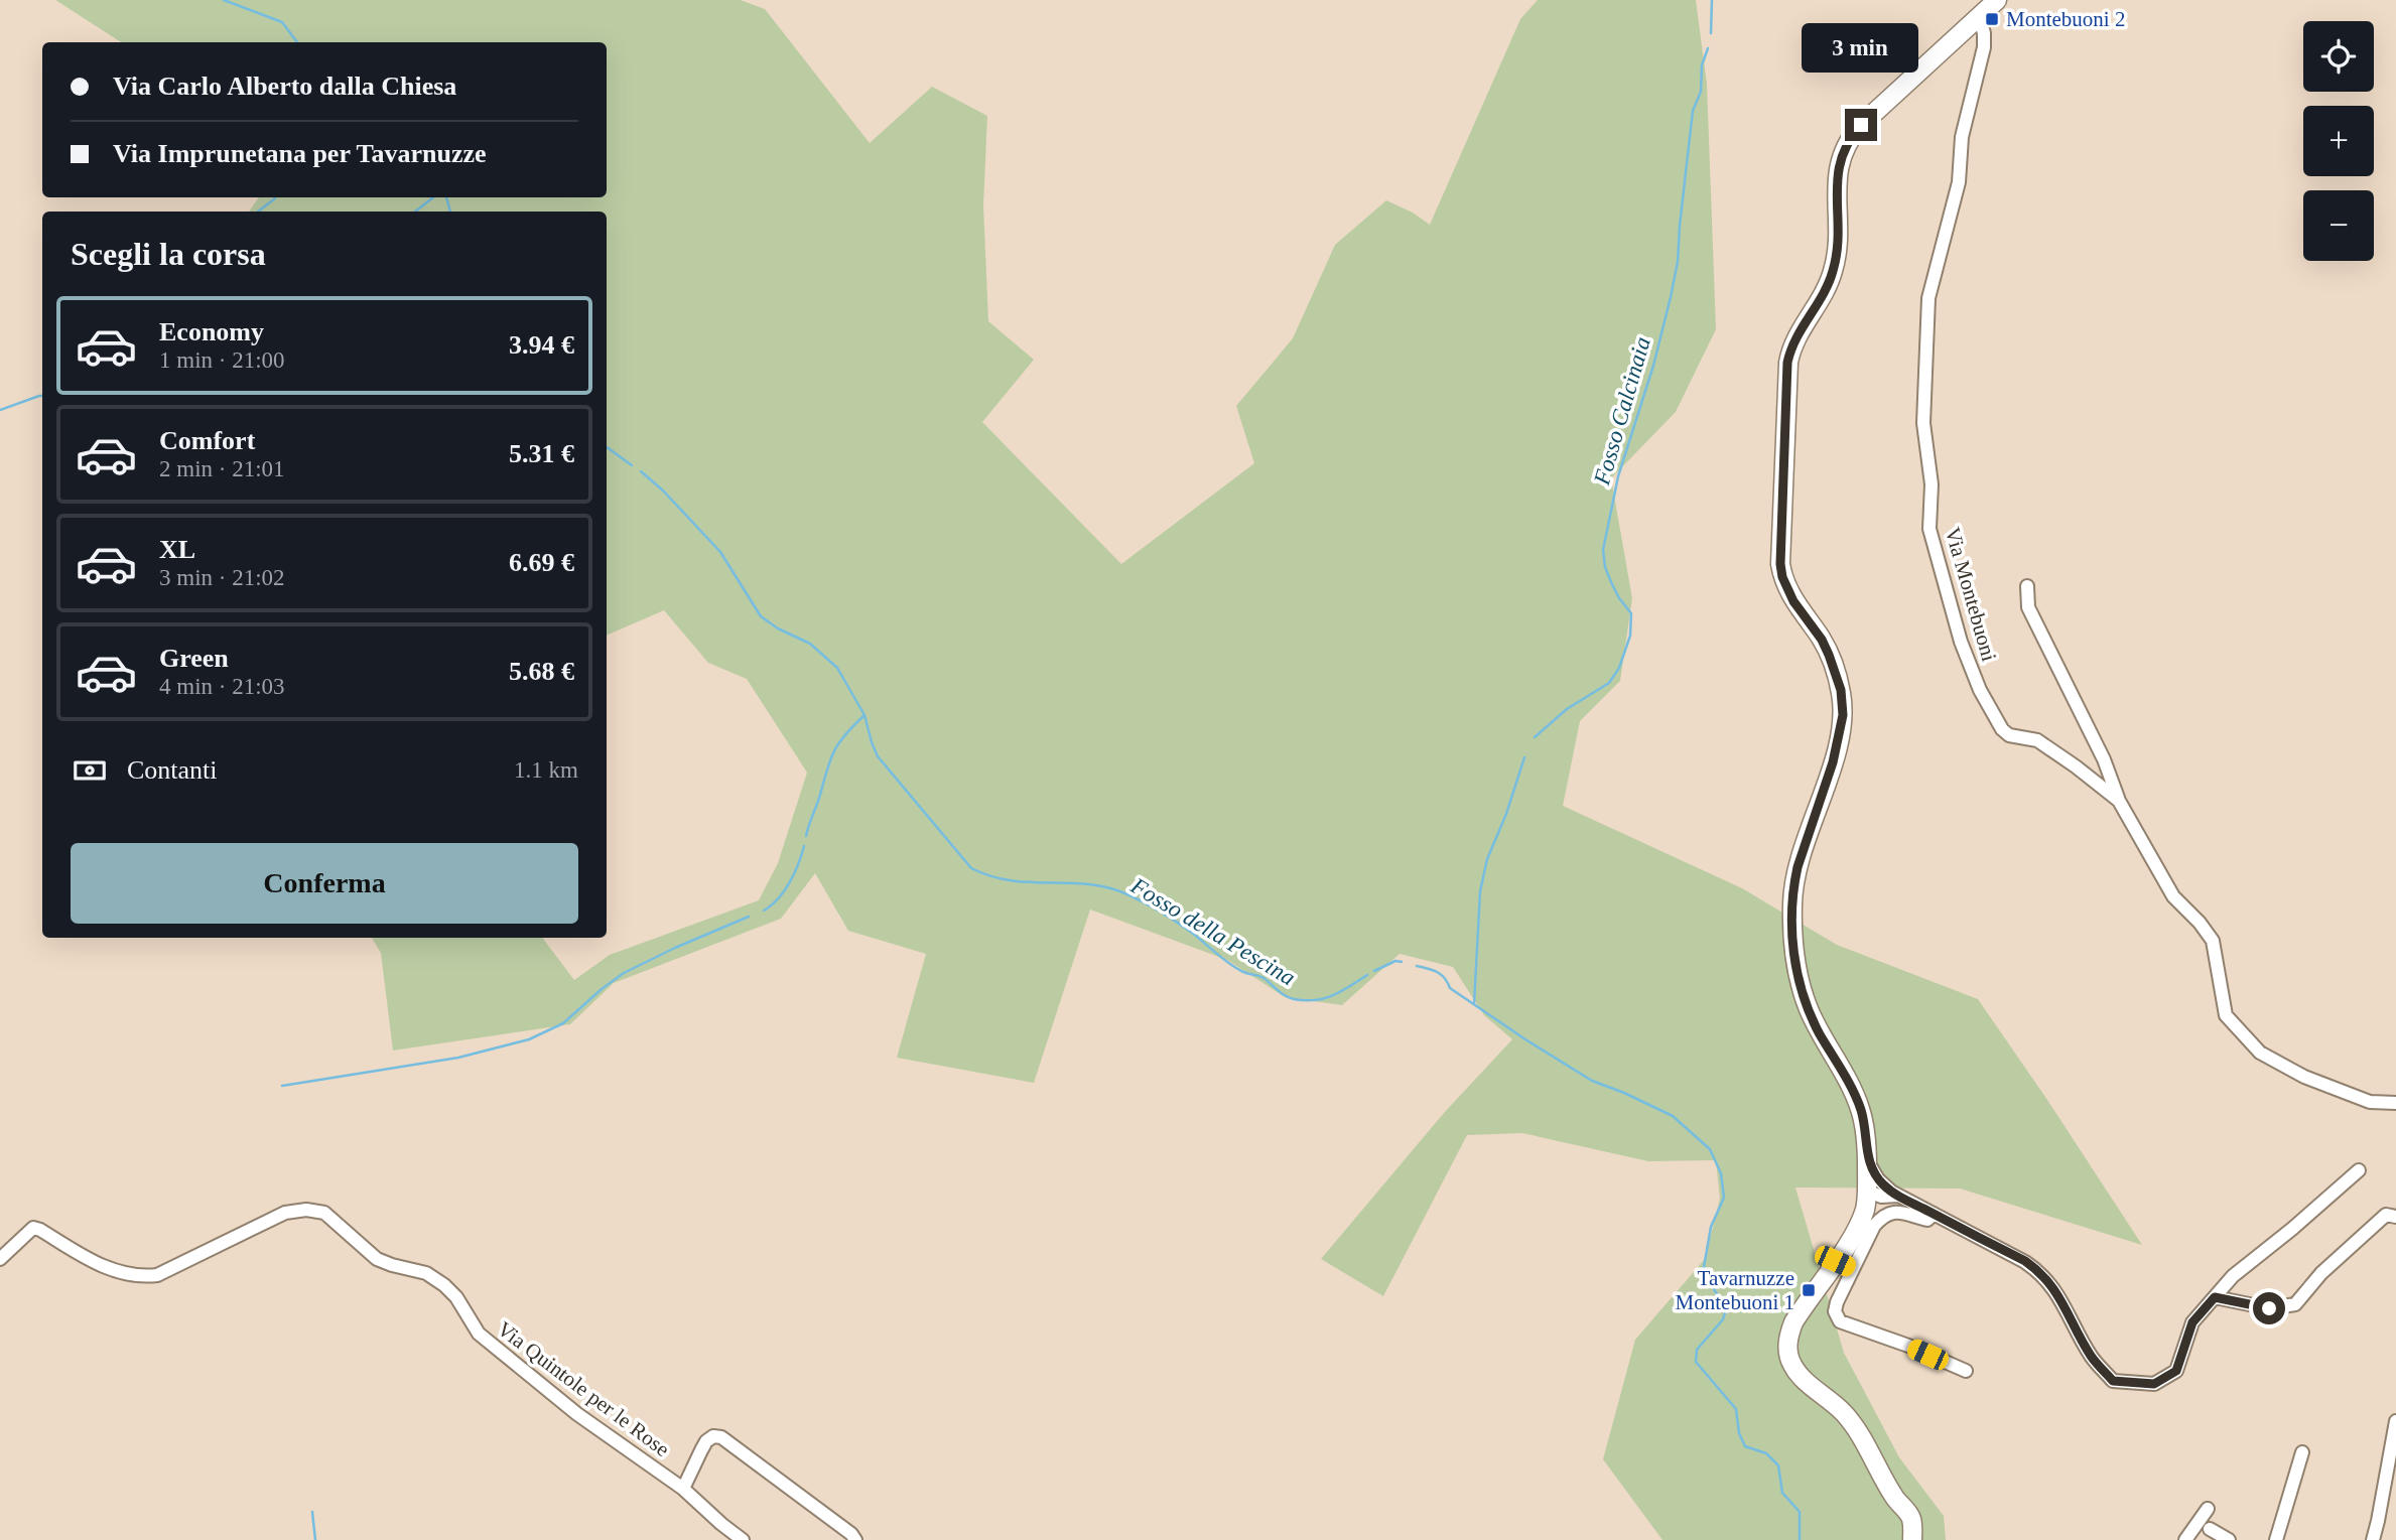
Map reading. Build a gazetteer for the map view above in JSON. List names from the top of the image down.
{
  "streets": {
    "street": ["Via Montebuoni", "Via Quintole per le Rose"]
  },
  "water": ["Fosso Calcinaia", "Fosso della Pescina"],
  "places": {
    "transit": ["Montebuoni 2", "Tavarnuzze Montebuoni 1"]
  },
  "page": {
    "map_buttons": ["+", "−"],
    "bubble": "3 min",
    "banner": ["Via Carlo Alberto dalla Chiesa", "Via Imprunetana per Tavarnuzze"],
    "heading": "Scegli la corsa",
    "list": [
      {
        "name": "Economy",
        "note": "1 min · 21:00",
        "value": "3.94 €"
      },
      {
        "name": "Comfort",
        "note": "2 min · 21:01",
        "value": "5.31 €"
      },
      {
        "name": "XL",
        "note": "3 min · 21:02",
        "value": "6.69 €"
      },
      {
        "name": "Green",
        "note": "4 min · 21:03",
        "value": "5.68 €"
      }
    ],
    "pay": ["Contanti", "1.1 km"],
    "buttons": "Conferma"
  }
}
